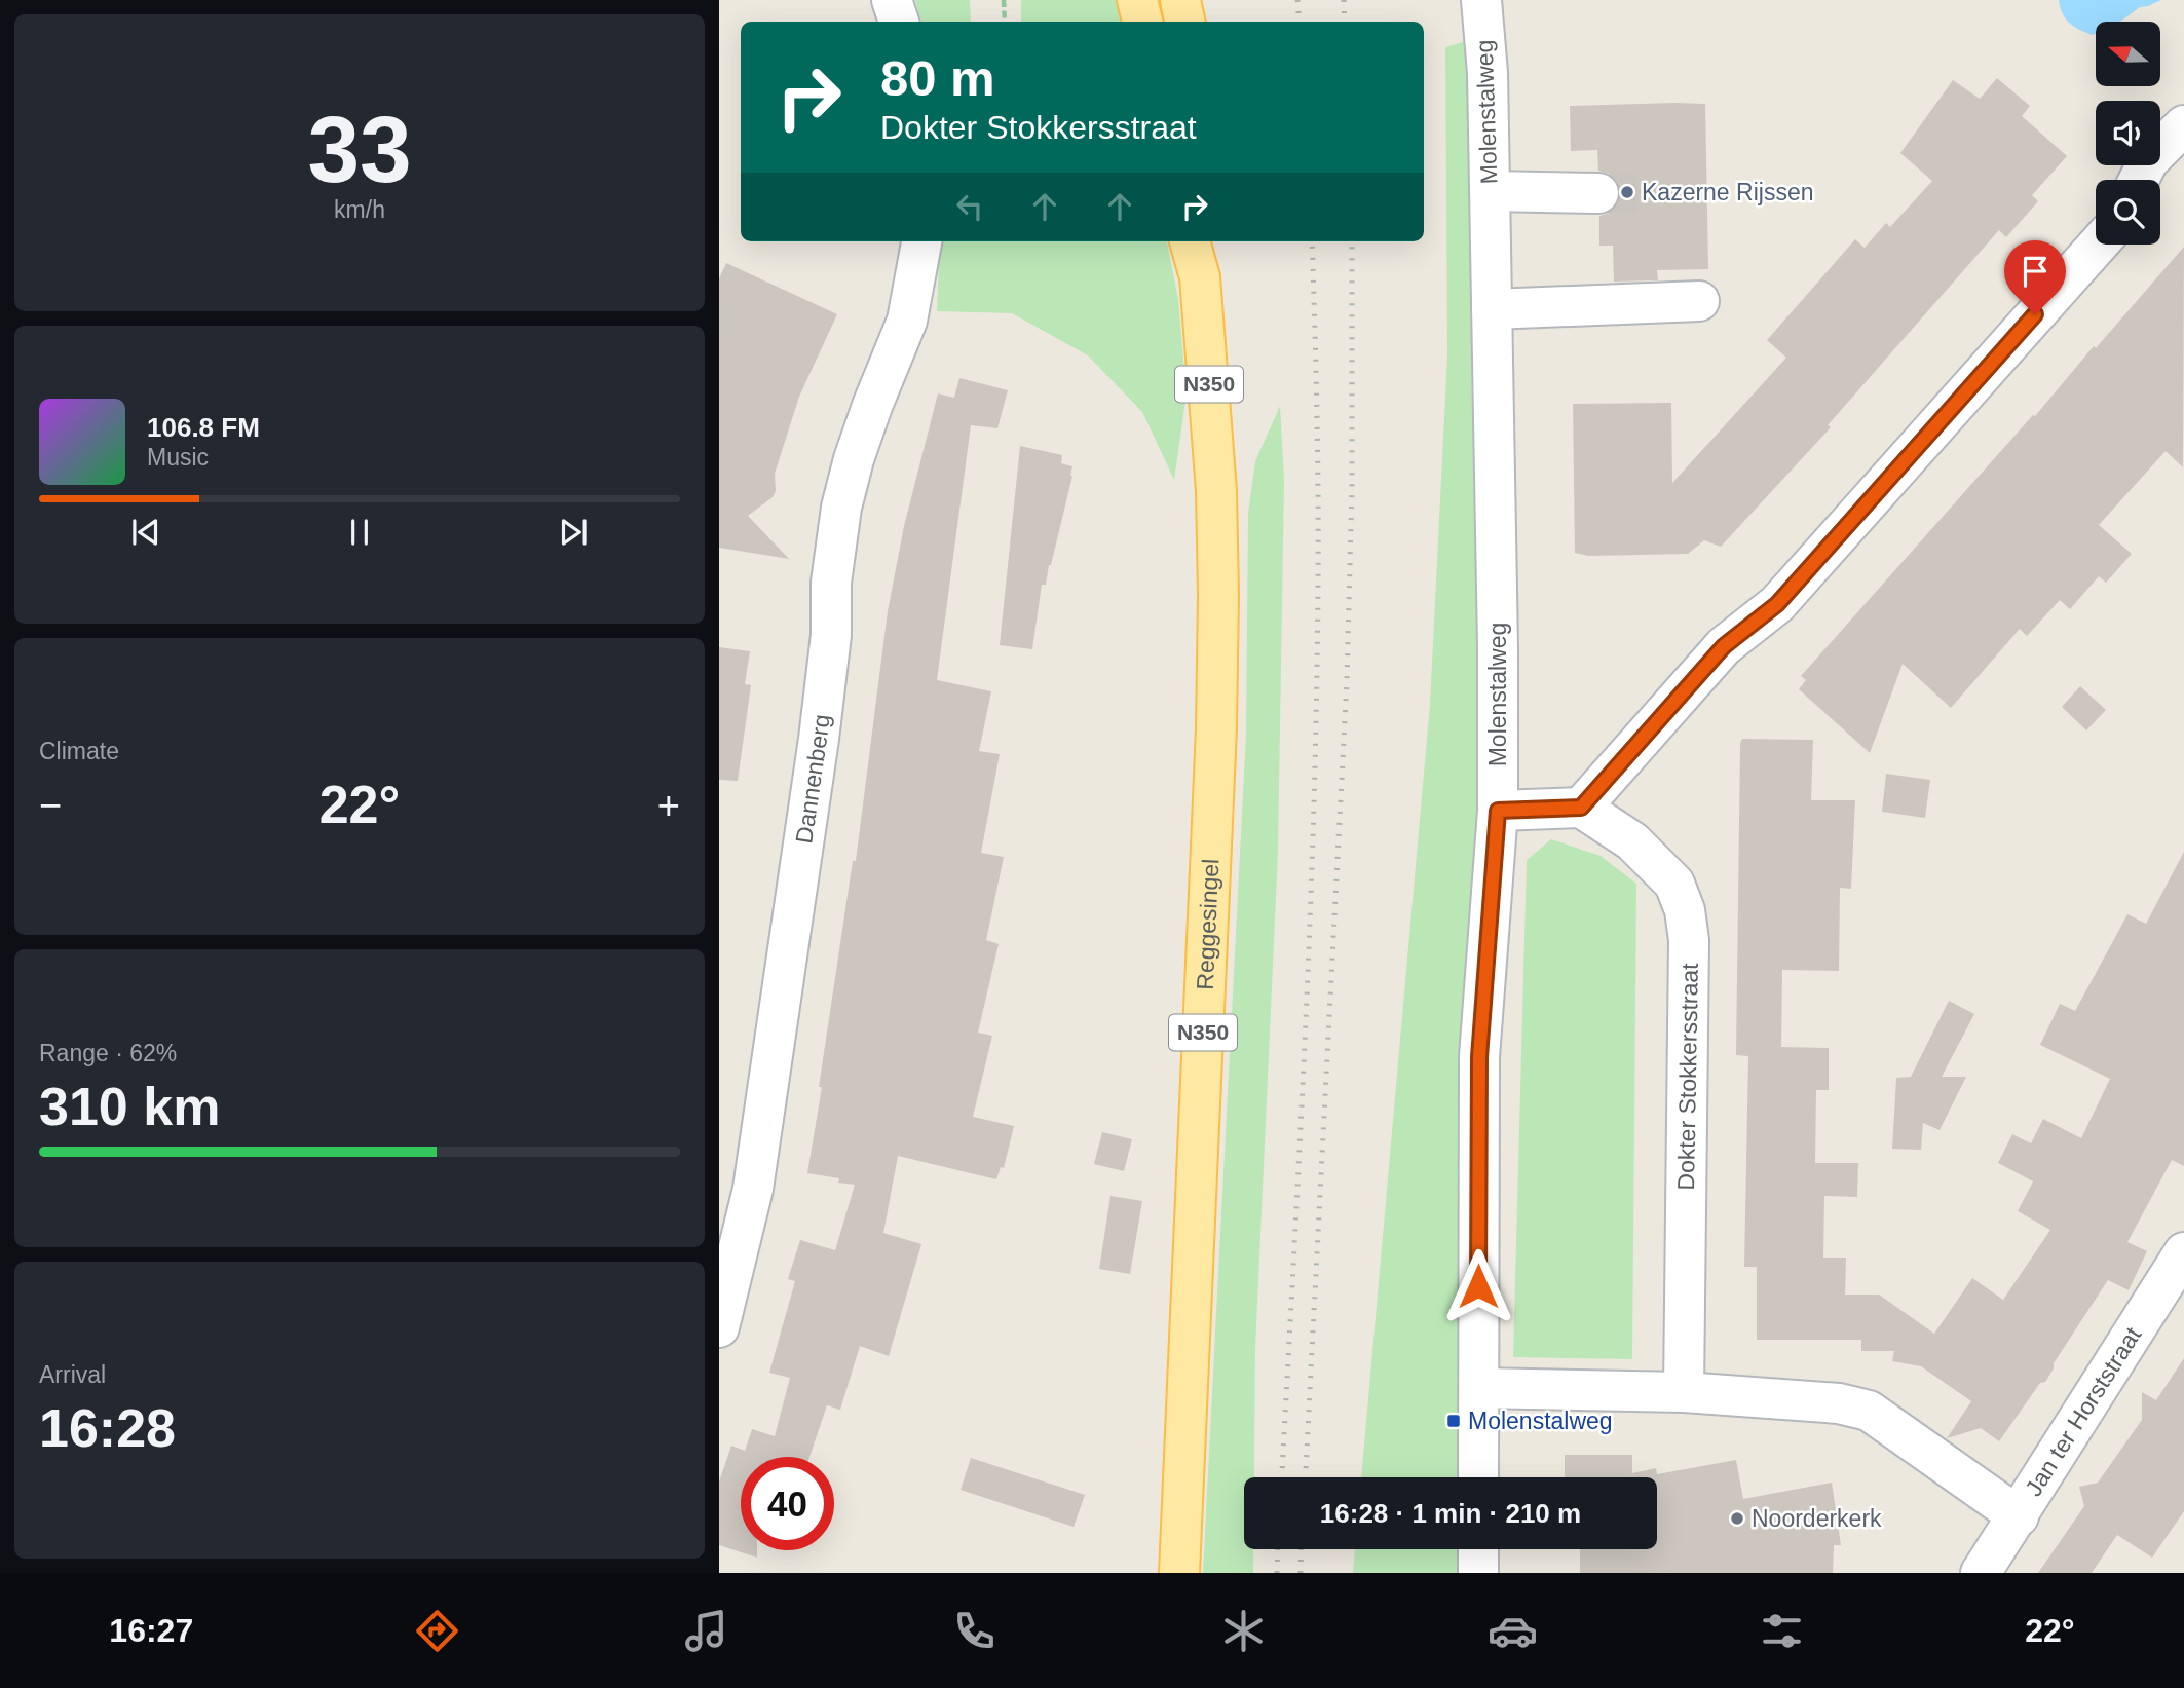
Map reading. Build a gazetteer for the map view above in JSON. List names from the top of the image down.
{
  "streets": {
    "main road": ["N350", "Reggesingel"],
    "street": [
      "Molenstalweg",
      "Dannenberg",
      "Dokter Stokkersstraat",
      "Jan ter Horststraat"
    ]
  },
  "places": {
    "other": ["Kazerne Rijssen", "Noorderkerk"],
    "transit": ["Molenstalweg"]
  },
  "north": "left",
  "page": {
    "tile": [
      ["33", "km/h"],
      "Climate",
      ["Range · 62%", "310 km"],
      ["Arrival", "16:28"]
    ],
    "turn": ["80 m", "Dokter Stokkersstraat"],
    "song": ["106.8 FM", "Music"],
    "heat": ["−", "22°", "+"],
    "limit": "40",
    "trip": "16:28 · 1 min · 210 m",
    "tabs": ["16:27", "22°"]
  }
}
